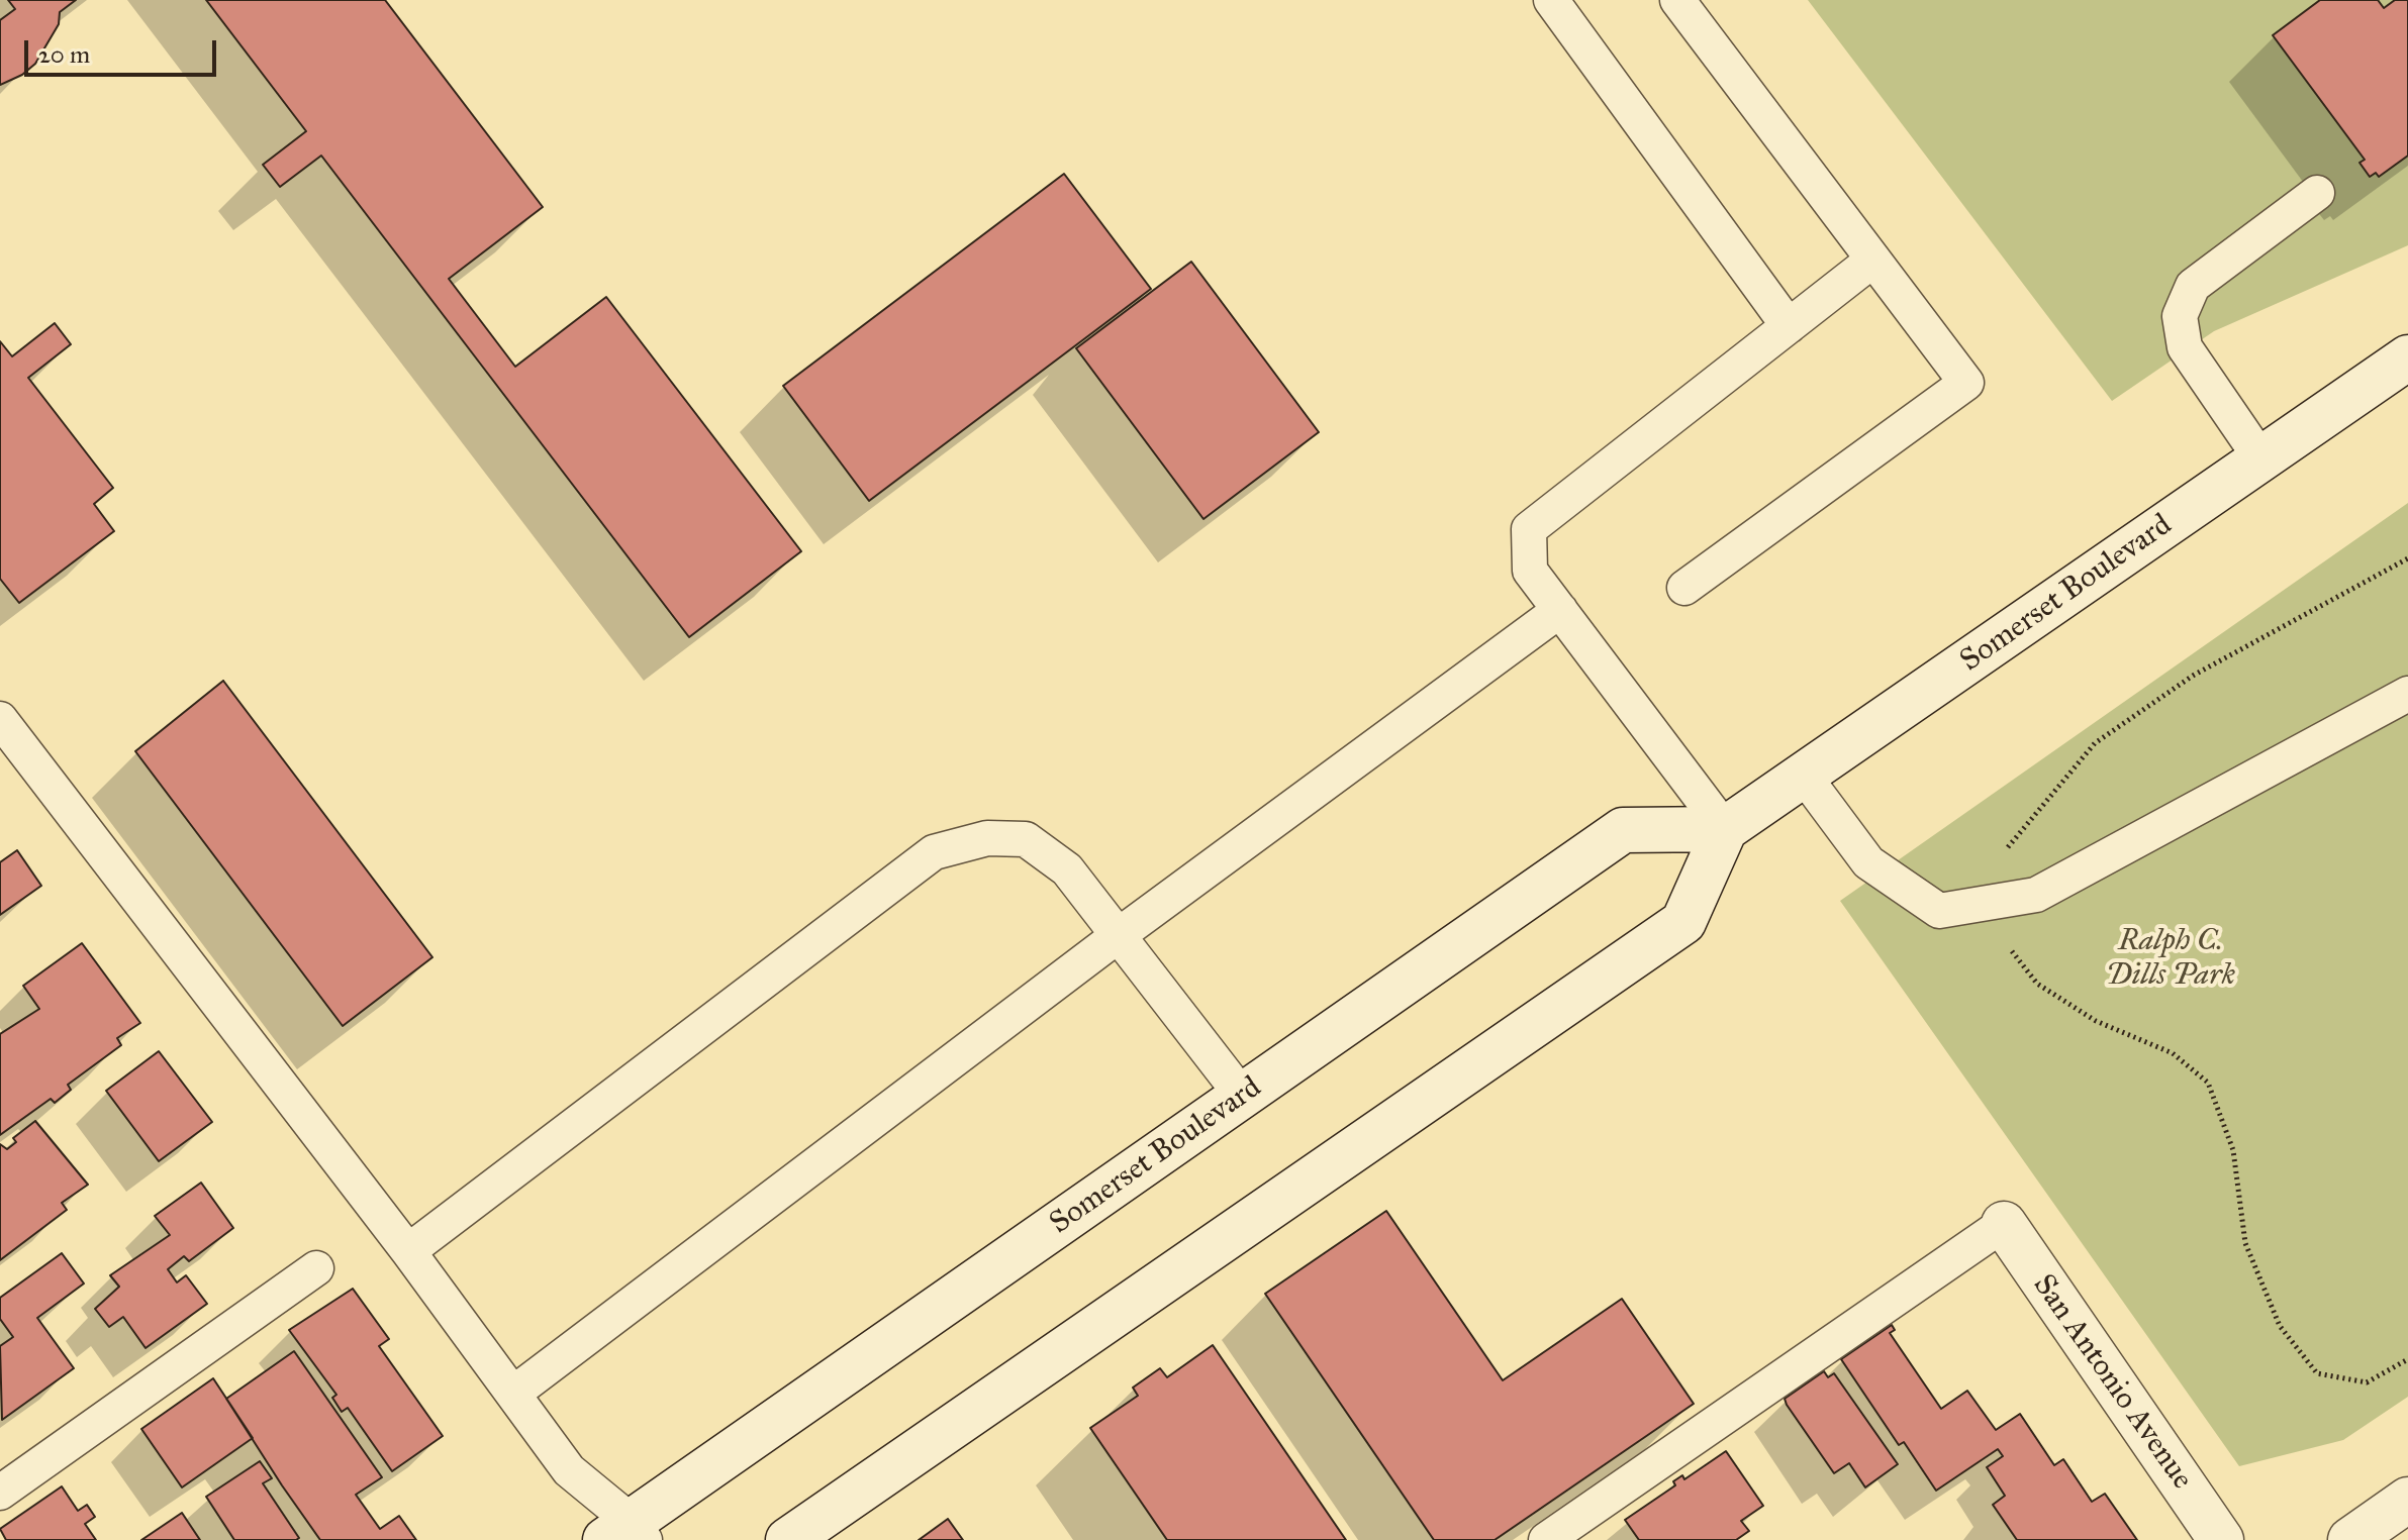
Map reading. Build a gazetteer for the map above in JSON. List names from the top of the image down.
{
  "streets": {
    "main road": ["Somerset Boulevard", "San Antonio Avenue"]
  },
  "parks": ["Ralph C. Dills Park"],
  "scale_bar": "20 m"
}
